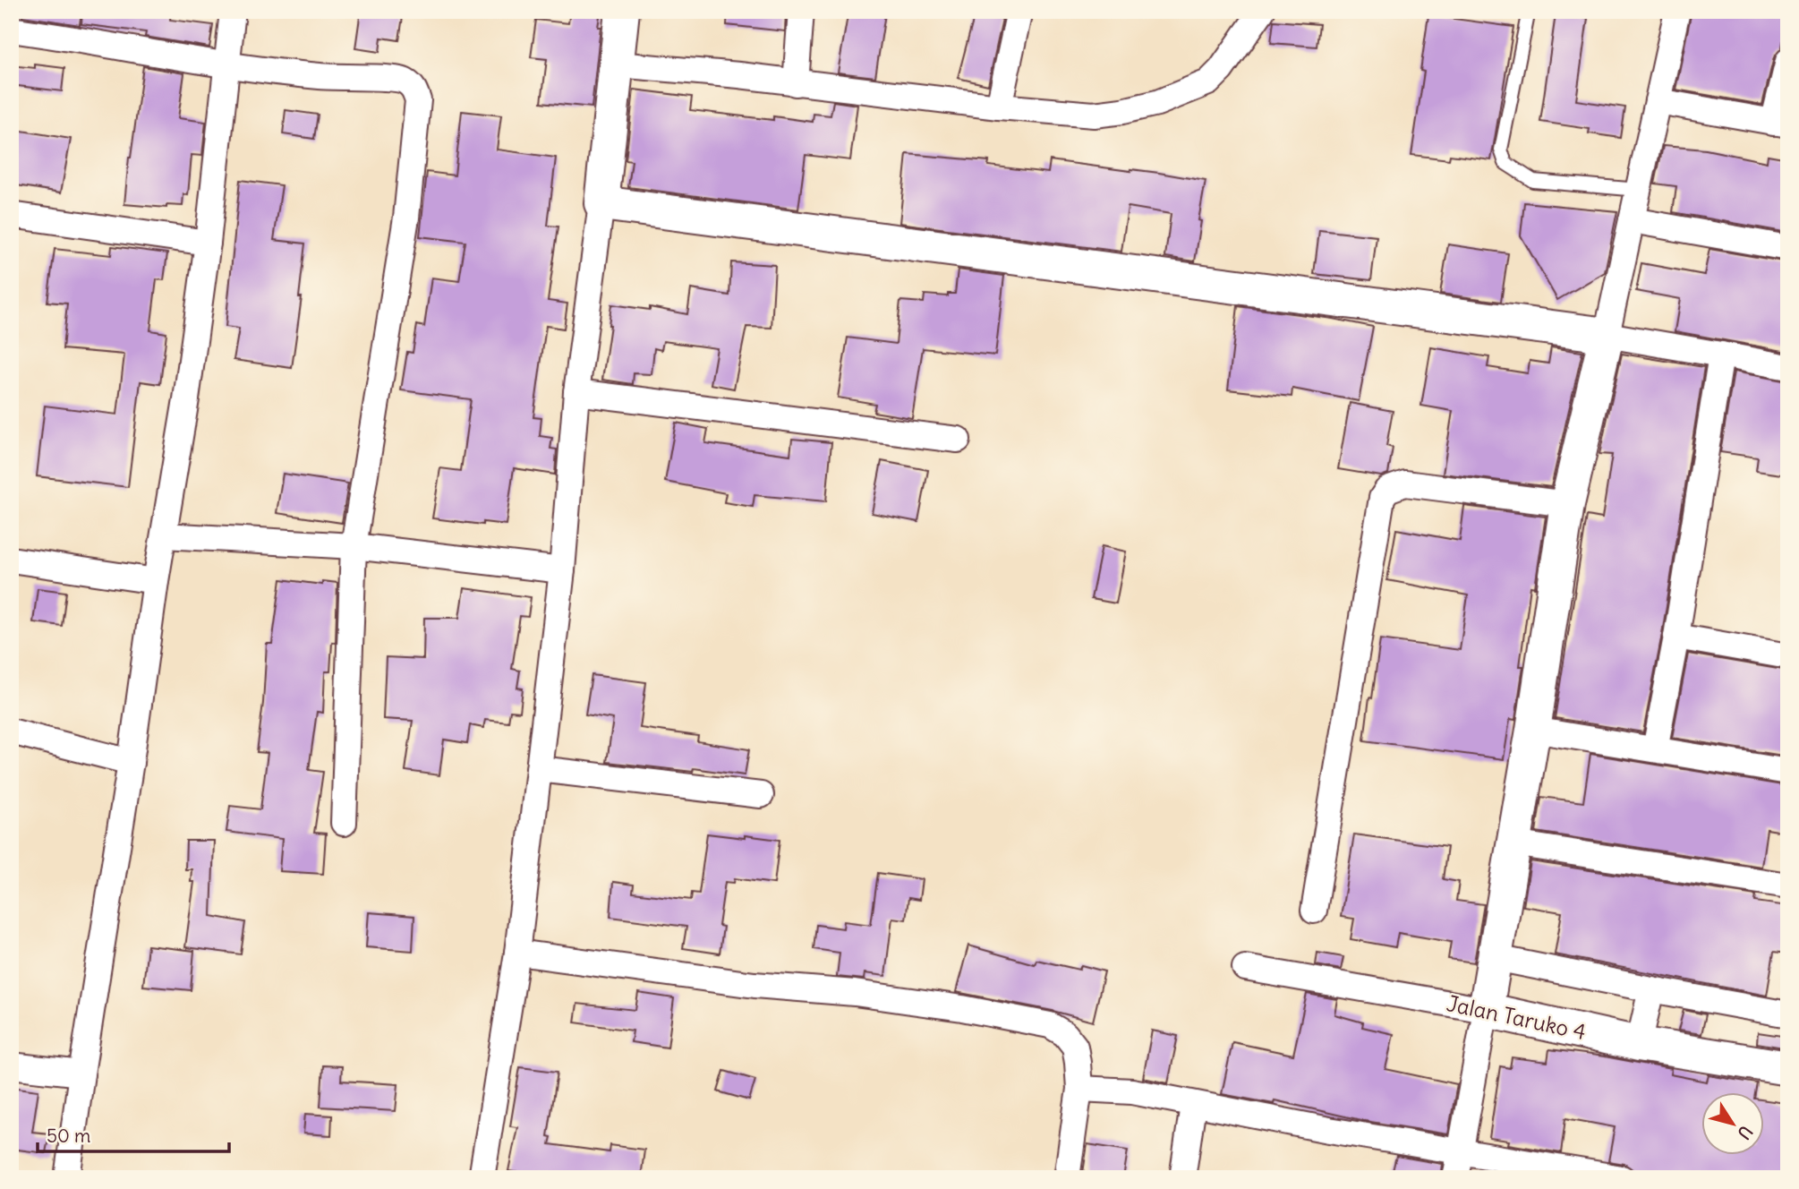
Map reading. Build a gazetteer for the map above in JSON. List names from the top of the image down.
{
  "streets": {
    "street": ["Jalan Taruko 4"]
  },
  "scale_bar": "50 m",
  "north": "bottom right"
}
